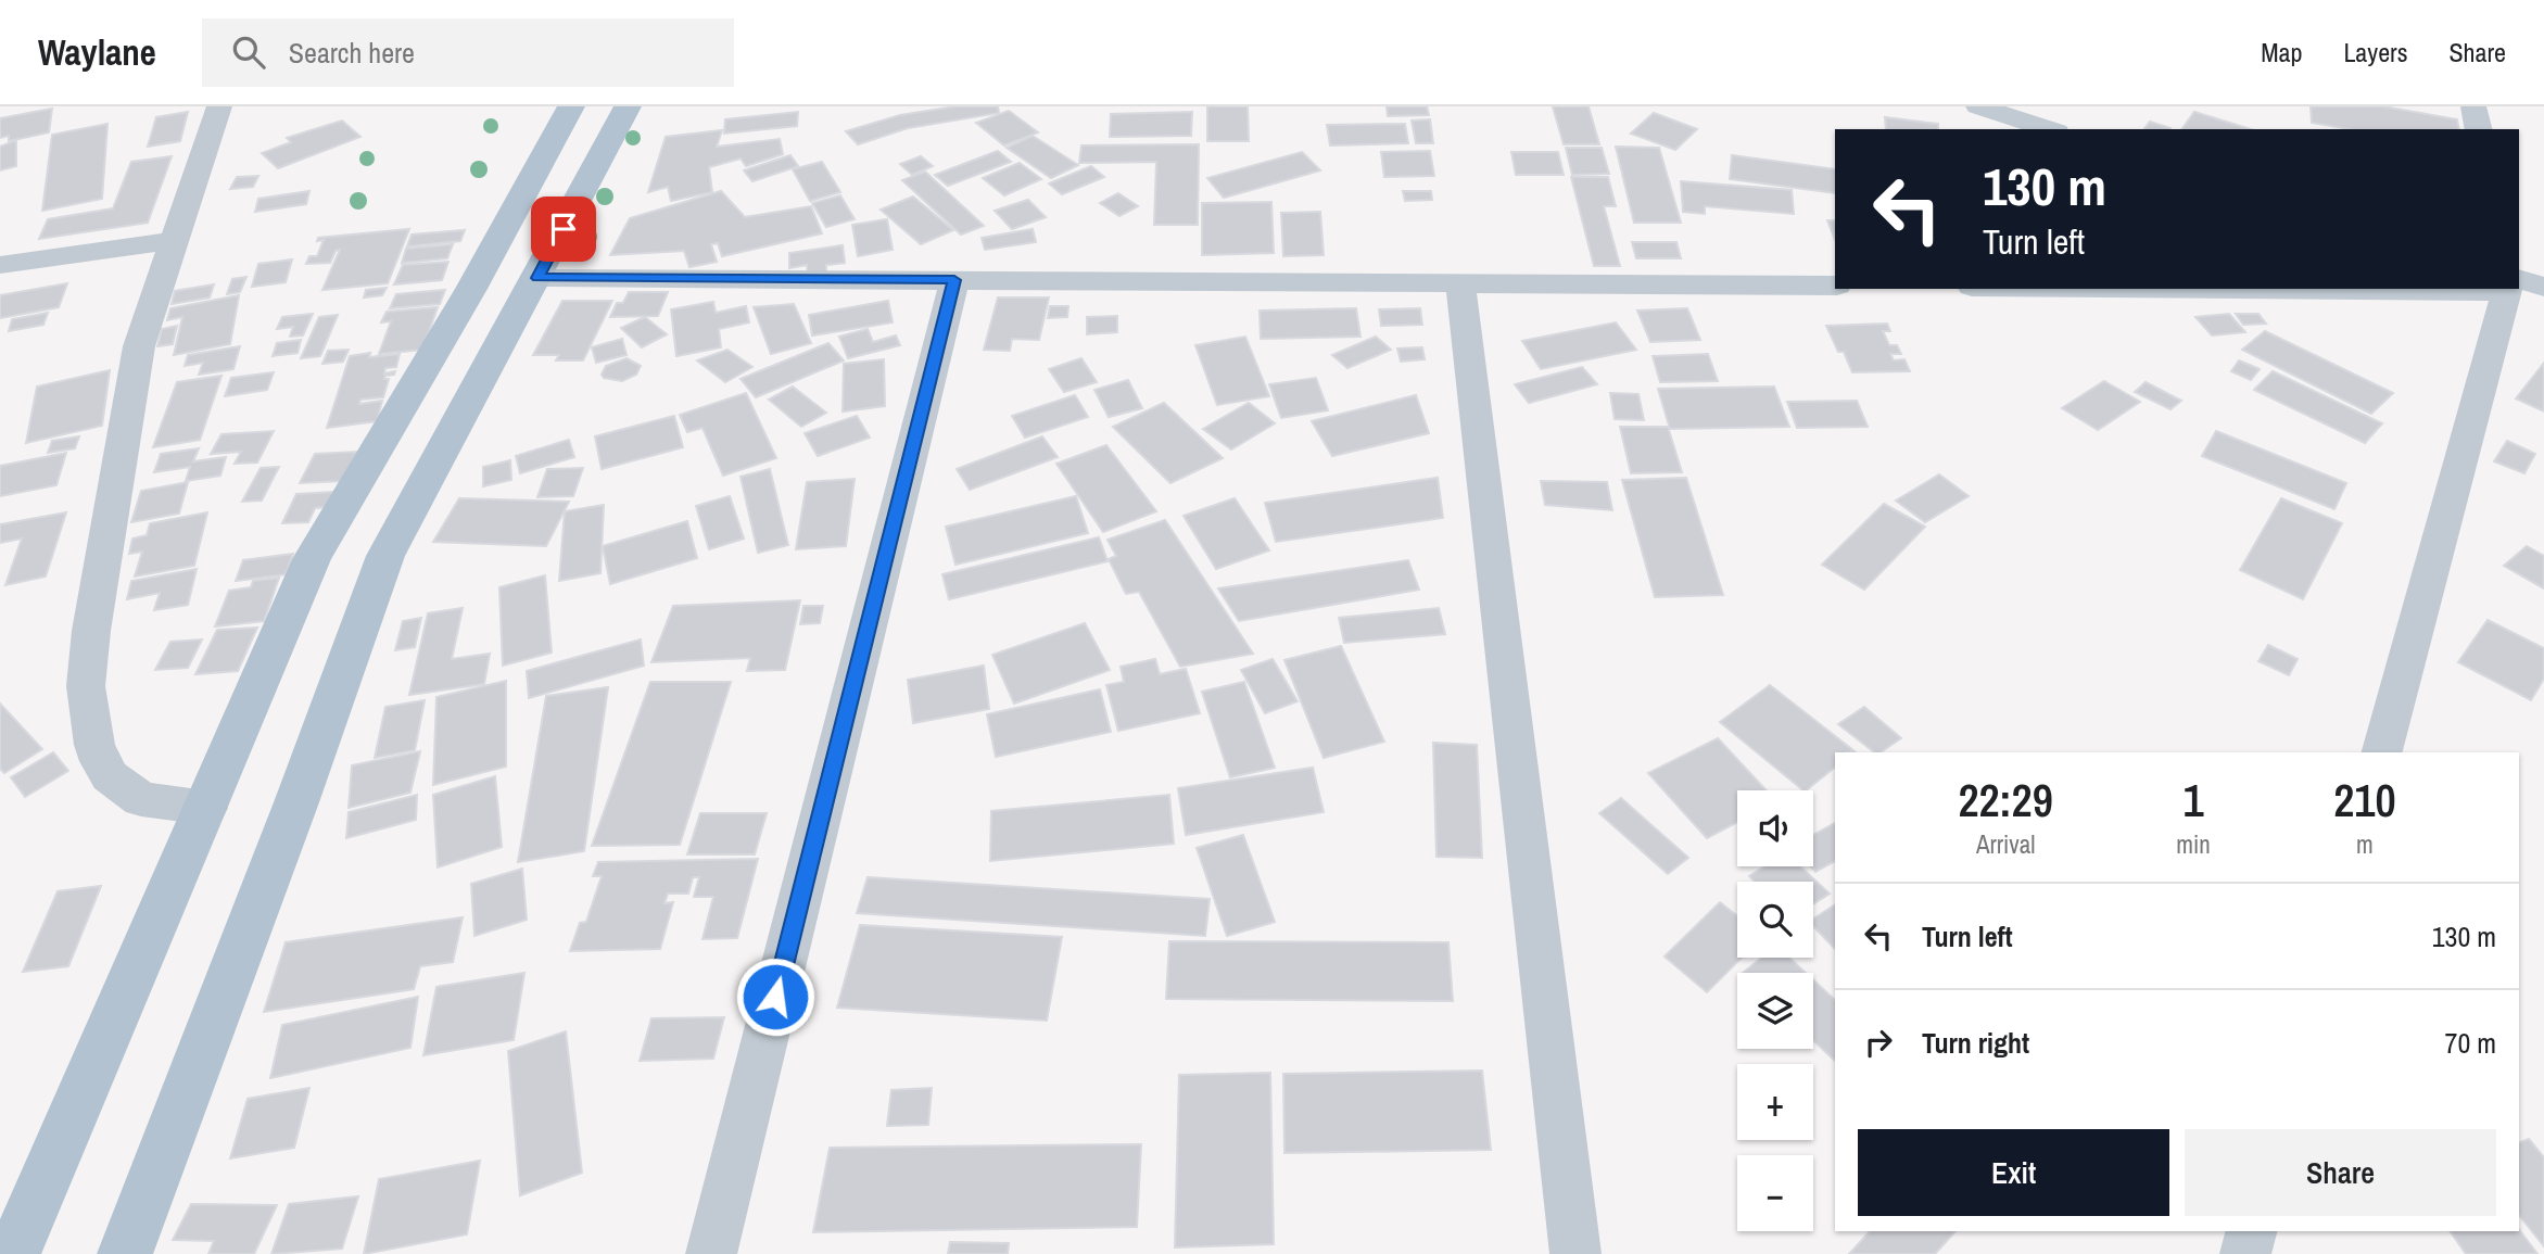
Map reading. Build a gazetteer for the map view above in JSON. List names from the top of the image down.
{
  "page": {
    "header": "Waylane",
    "search": "Search here",
    "nav": ["Map", "Layers", "Share"],
    "turn": ["130 m", "Turn left"],
    "eta": [
      "22:29",
      "Arrival",
      "1",
      "min",
      "210",
      "m"
    ],
    "map_buttons": ["+", "−"],
    "list": [
      {
        "name": "Turn left",
        "value": "130 m"
      },
      {
        "name": "Turn right",
        "value": "70 m"
      }
    ],
    "buttons": ["Exit", "Share"]
  }
}
